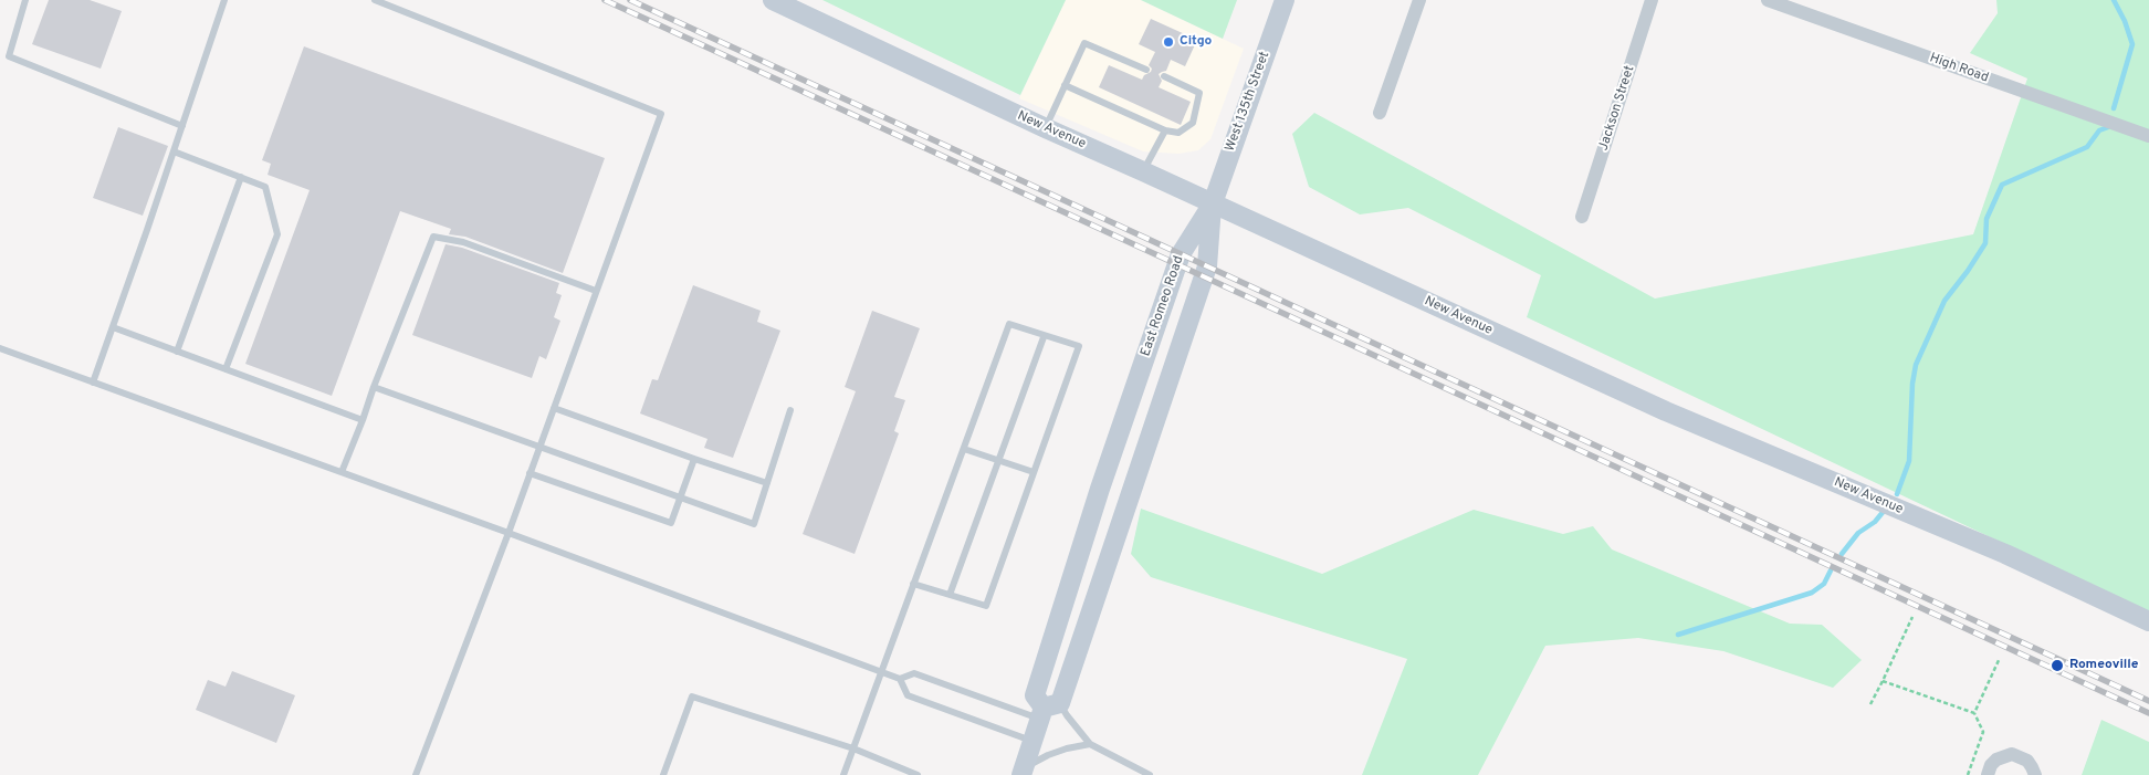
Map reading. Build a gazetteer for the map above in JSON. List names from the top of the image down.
{
  "streets": {
    "main road": ["West 135th Street", "New Avenue", "East Romeo Road"],
    "street": ["High Road", "Jackson Street"]
  },
  "crossings": [
    ["West 135th Street", "New Avenue"],
    ["West 135th Street", "East Romeo Road"],
    ["New Avenue", "East Romeo Road"]
  ],
  "places": ["Citgo", "Romeoville"]
}
